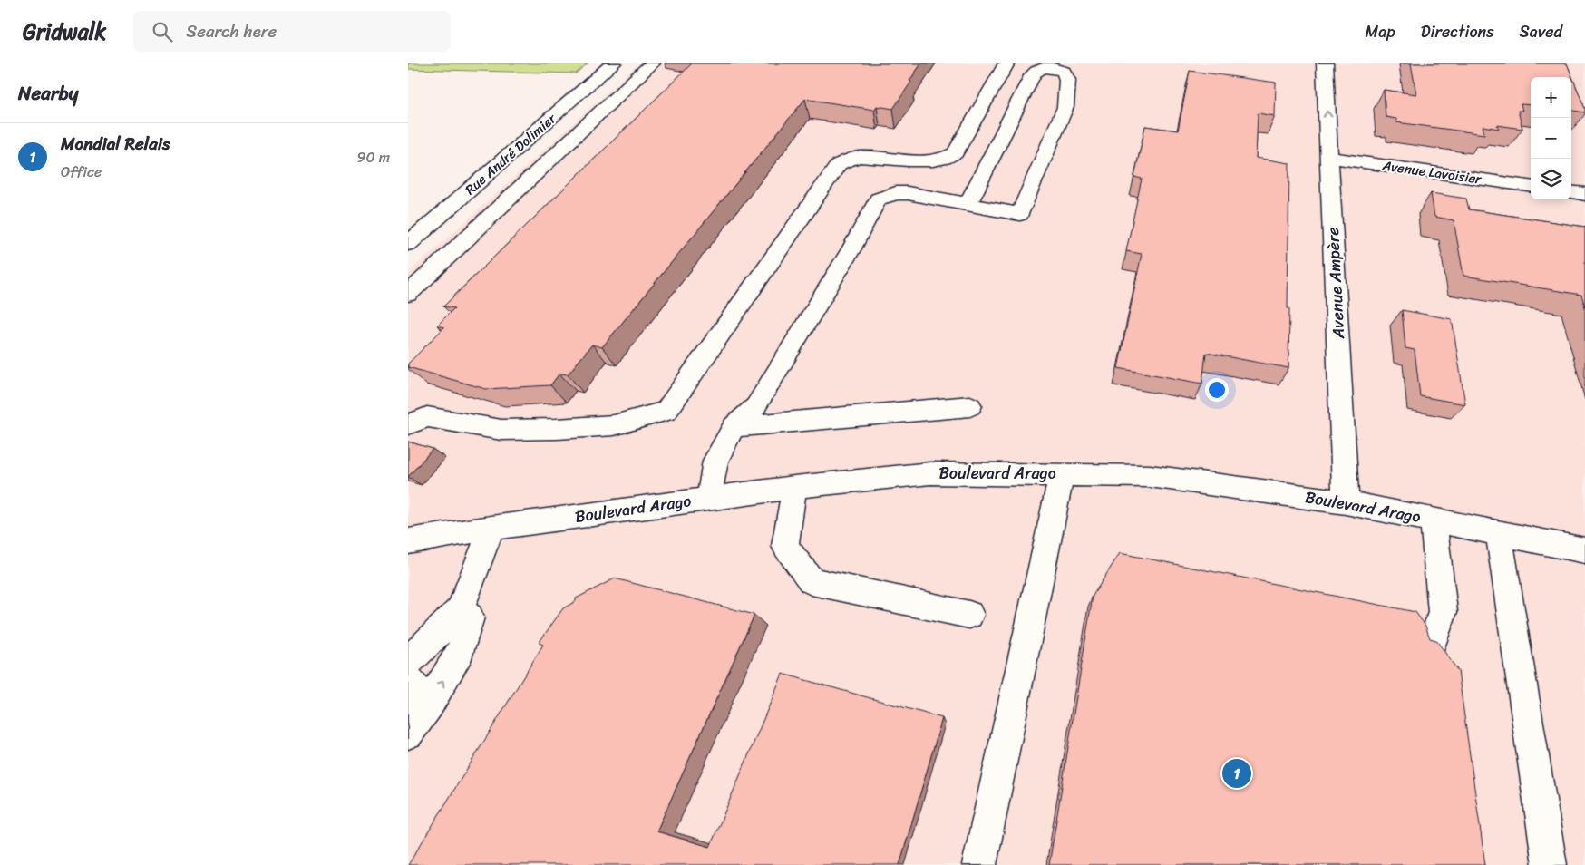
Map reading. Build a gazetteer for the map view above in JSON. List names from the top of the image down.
{
  "streets": {
    "street": [
      "Rue André Dolimier",
      "Avenue Lavoisier",
      "Avenue Ampère",
      "Boulevard Arago"
    ]
  },
  "crossings": [
    ["Avenue Lavoisier", "Avenue Ampère"],
    ["Avenue Ampère", "Boulevard Arago"]
  ],
  "page": {
    "header": "Gridwalk",
    "search": "Search here",
    "nav": ["Map", "Directions", "Saved"],
    "heading": "Nearby",
    "map_buttons": ["+", "−"],
    "list": [
      {
        "mark": "1",
        "name": "Mondial Relais",
        "note": "Office",
        "value": "90 m"
      }
    ],
    "pins": "1"
  }
}
